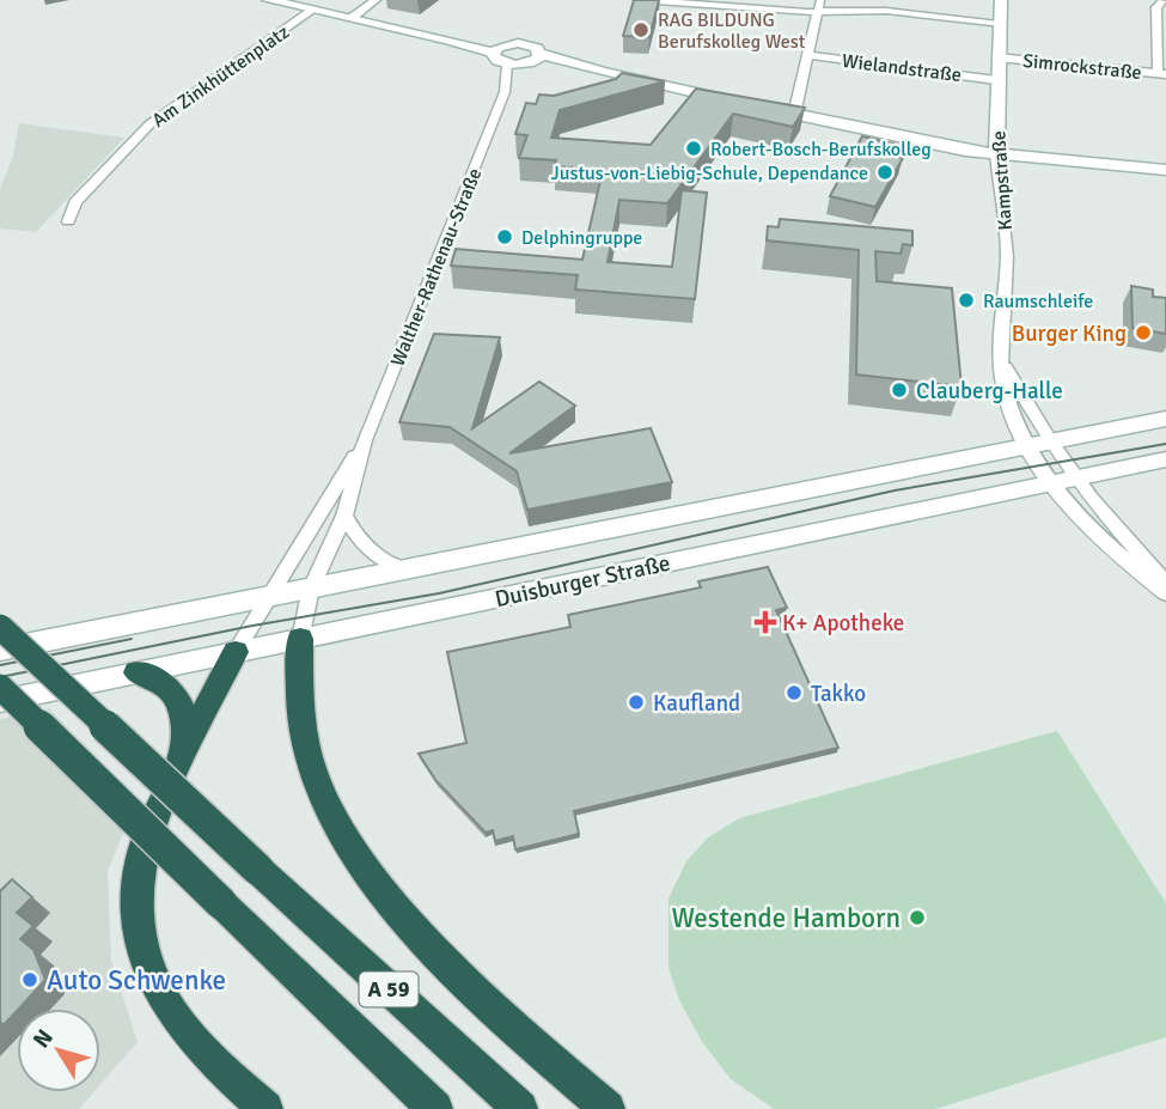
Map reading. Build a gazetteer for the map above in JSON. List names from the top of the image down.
{
  "streets": {
    "highway": ["A 59"],
    "main road": ["Kampstraße", "Duisburger Straße"],
    "street": [
      "Simrockstraße",
      "Wielandstraße",
      "Am Zinkhüttenplatz",
      "Walther-Rathenau-Straße"
    ]
  },
  "crossings": [
    ["Simrockstraße", "Kampstraße"],
    ["Wielandstraße", "Kampstraße"],
    ["Kampstraße", "Duisburger Straße"],
    ["Walther-Rathenau-Straße", "Duisburger Straße"]
  ],
  "places": {
    "other": [
      "RAG BILDUNG Berufskolleg West",
      "Robert-Bosch-Berufskolleg",
      "Justus-von-Liebig-Schule, Dependance",
      "Delphingruppe",
      "Raumschleife",
      "Burger King",
      "Clauberg-Halle",
      "Takko",
      "Kaufland",
      "Westende Hamborn",
      "Auto Schwenke"
    ],
    "health": ["K+ Apotheke"]
  },
  "north": "top left"
}
